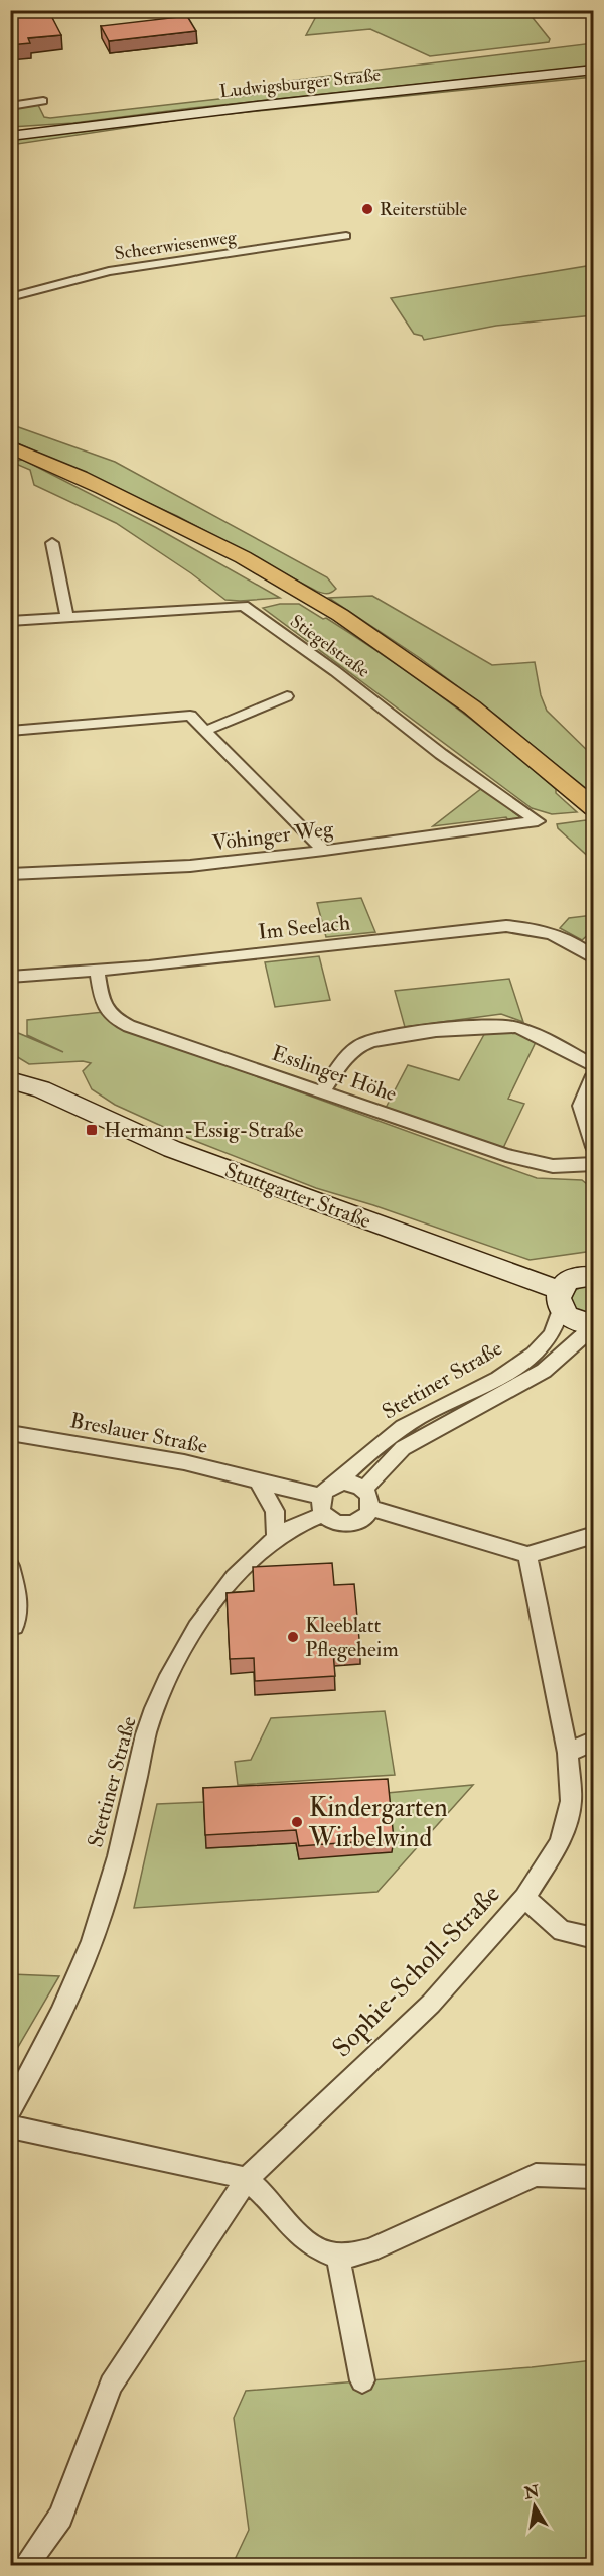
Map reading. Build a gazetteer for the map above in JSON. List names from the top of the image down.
{
  "streets": {
    "main road": ["Ludwigsburger Straße", "Stuttgarter Straße"],
    "street": [
      "Scheerwiesenweg",
      "Stiegelstraße",
      "Vöhinger Weg",
      "Im Seelach",
      "Esslinger Höhe",
      "Stettiner Straße",
      "Breslauer Straße",
      "Sophie-Scholl-Straße"
    ]
  },
  "crossings": [
    ["Stiegelstraße", "Vöhinger Weg"],
    ["Im Seelach", "Esslinger Höhe"],
    ["Stuttgarter Straße", "Stettiner Straße"],
    ["Stettiner Straße", "Breslauer Straße"]
  ],
  "places": {
    "other": ["Reiterstüble", "Kleeblatt Pflegeheim", "Kindergarten Wirbelwind"],
    "transit": ["Hermann-Essig-Straße"]
  },
  "north": "top"
}
